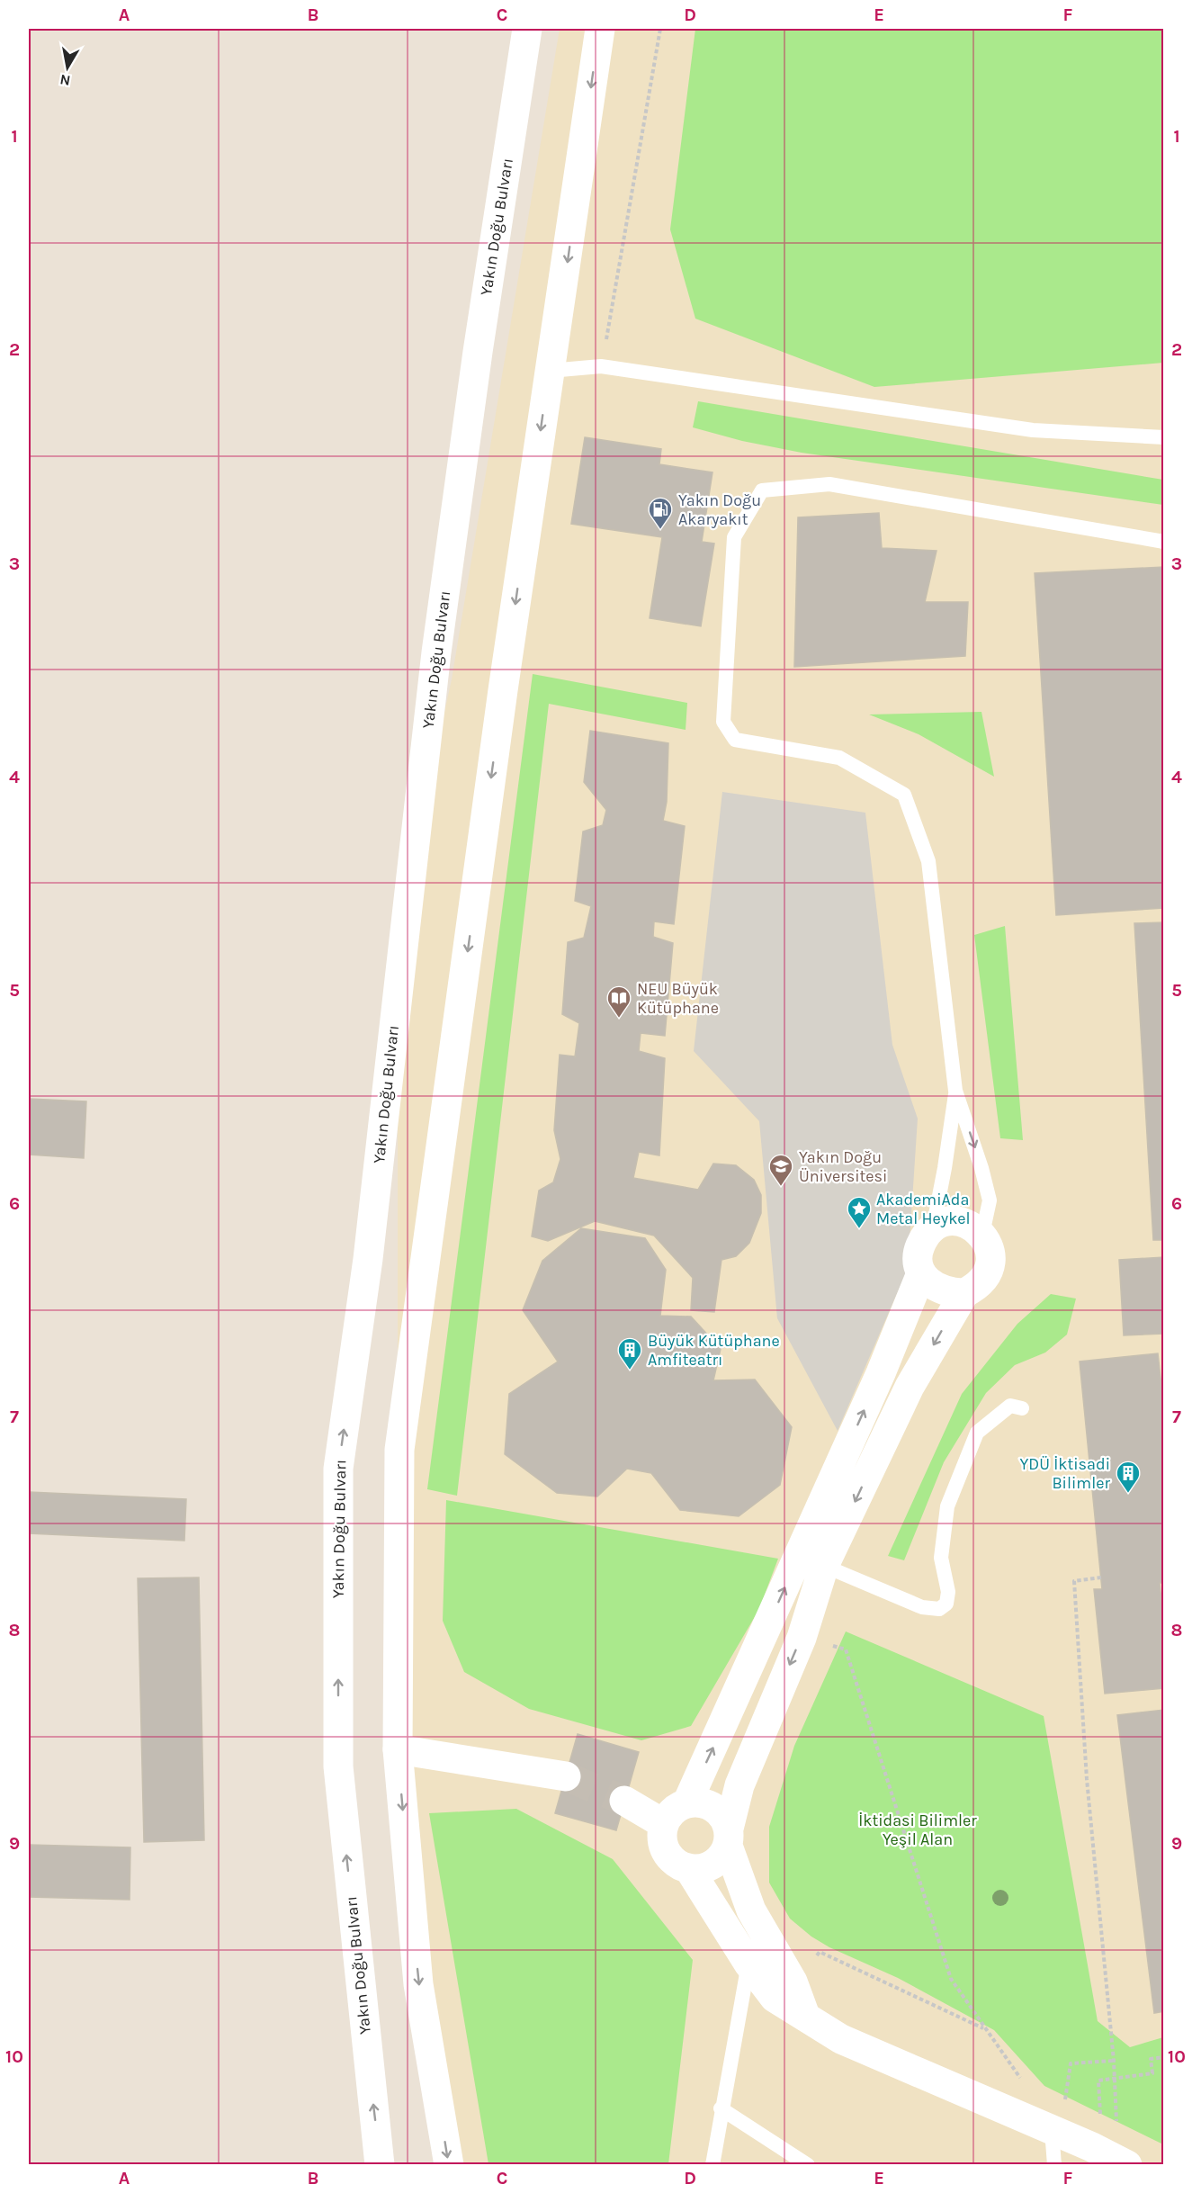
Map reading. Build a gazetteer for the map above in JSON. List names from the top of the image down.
{
  "streets": {
    "main road": ["Yakın Doğu Bulvarı"]
  },
  "parks": ["İktidasi Bilimler Yeşil Alan"],
  "places": {
    "fuel station": ["Yakın Doğu Akaryakıt"],
    "library": ["NEU Büyük Kütüphane"],
    "school or university": ["Yakın Doğu Üniversitesi"],
    "place": ["AkademiAda Metal Heykel"],
    "building": ["Büyük Kütüphane Amfiteatrı", "YDÜ İktisadi Bilimler"]
  },
  "north": "bottom",
  "grid": {
    "columns": [
      "A",
      "B",
      "C",
      "D",
      "E",
      "F"
    ],
    "rows": [
      "1",
      "2",
      "3",
      "4",
      "5",
      "6",
      "7",
      "8",
      "9",
      "10"
    ]
  }
}
